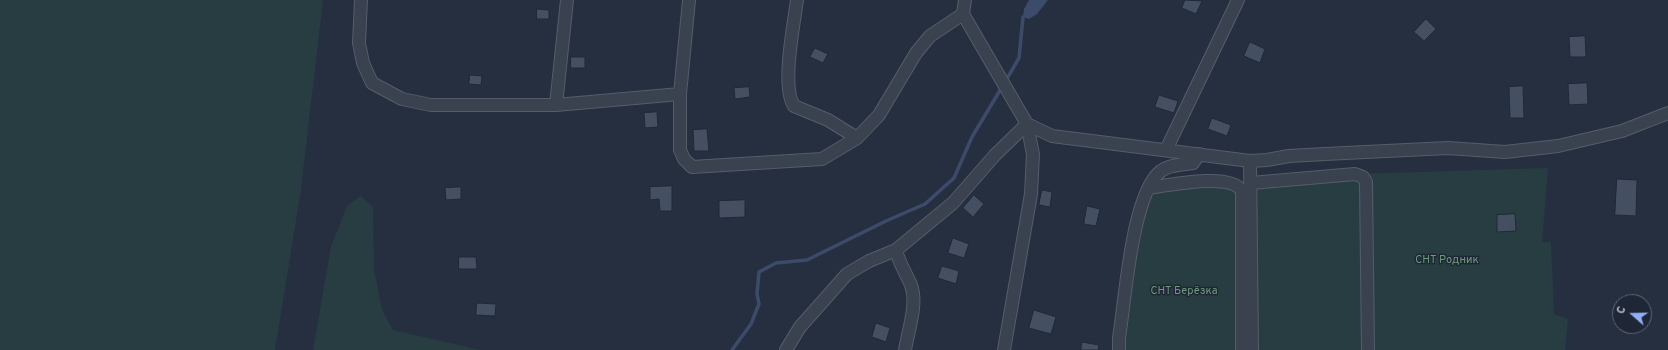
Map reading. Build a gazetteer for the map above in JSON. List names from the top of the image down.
{
  "parks": ["СНТ Родник", "СНТ Берёзка"],
  "north": "left"
}
